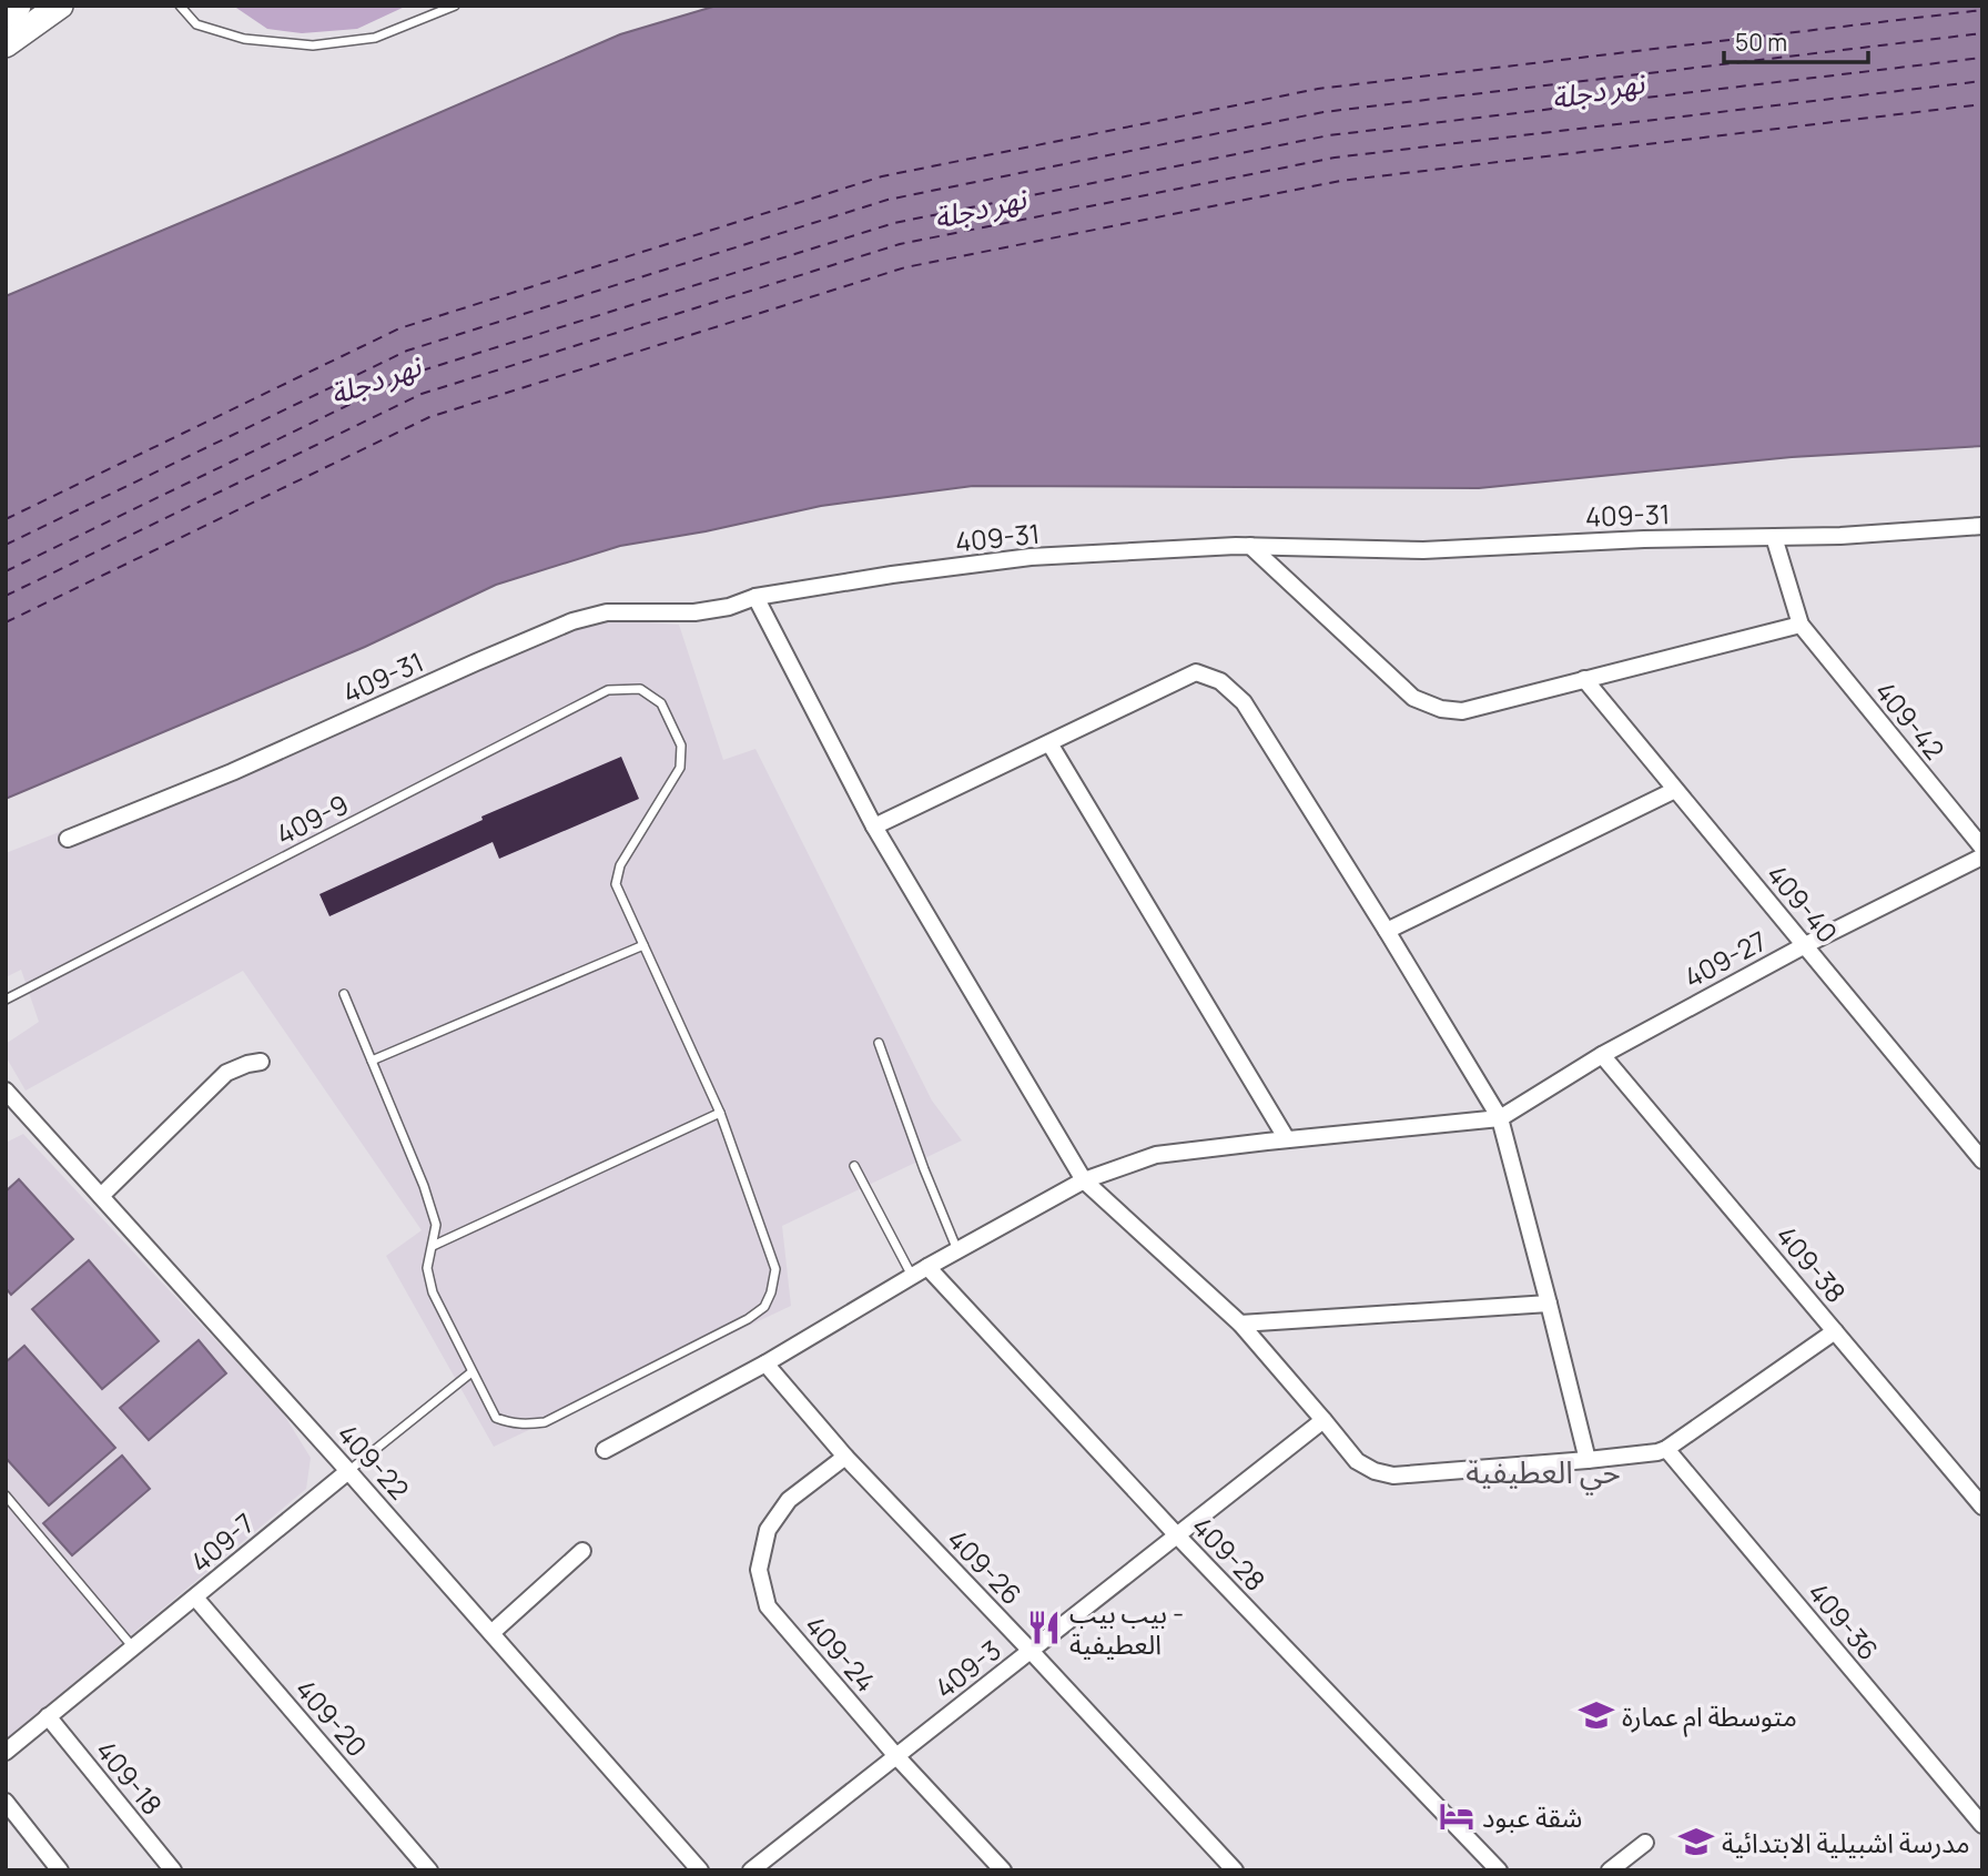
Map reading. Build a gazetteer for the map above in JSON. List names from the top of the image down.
{
  "streets": {
    "street": [
      "409-31",
      "409-42",
      "409-40",
      "409-27",
      "409-38",
      "409-22",
      "409-7",
      "409-28",
      "409-26",
      "409-36",
      "409-24",
      "409-3",
      "409-20",
      "409-18"
    ],
    "lane": ["409-9"]
  },
  "crossings": [
    ["409-40", "409-27"],
    ["409-27", "409-38"],
    ["409-22", "409-7"],
    ["409-7", "409-20"],
    ["409-7", "409-18"],
    ["409-28", "409-3"],
    ["409-26", "409-24"],
    ["409-26", "409-3"],
    ["409-24", "409-3"]
  ],
  "districts": ["حي العطيفية"],
  "water": ["نهر دجلة"],
  "places": {
    "restaurant": ["بيب بيب - العطيفية"],
    "school or university": ["متوسطة ام عمارة", "مدرسة اشبيلية الابتدائية"],
    "hotel": ["شقة عبود"]
  },
  "scale_bar": "50 m"
}
